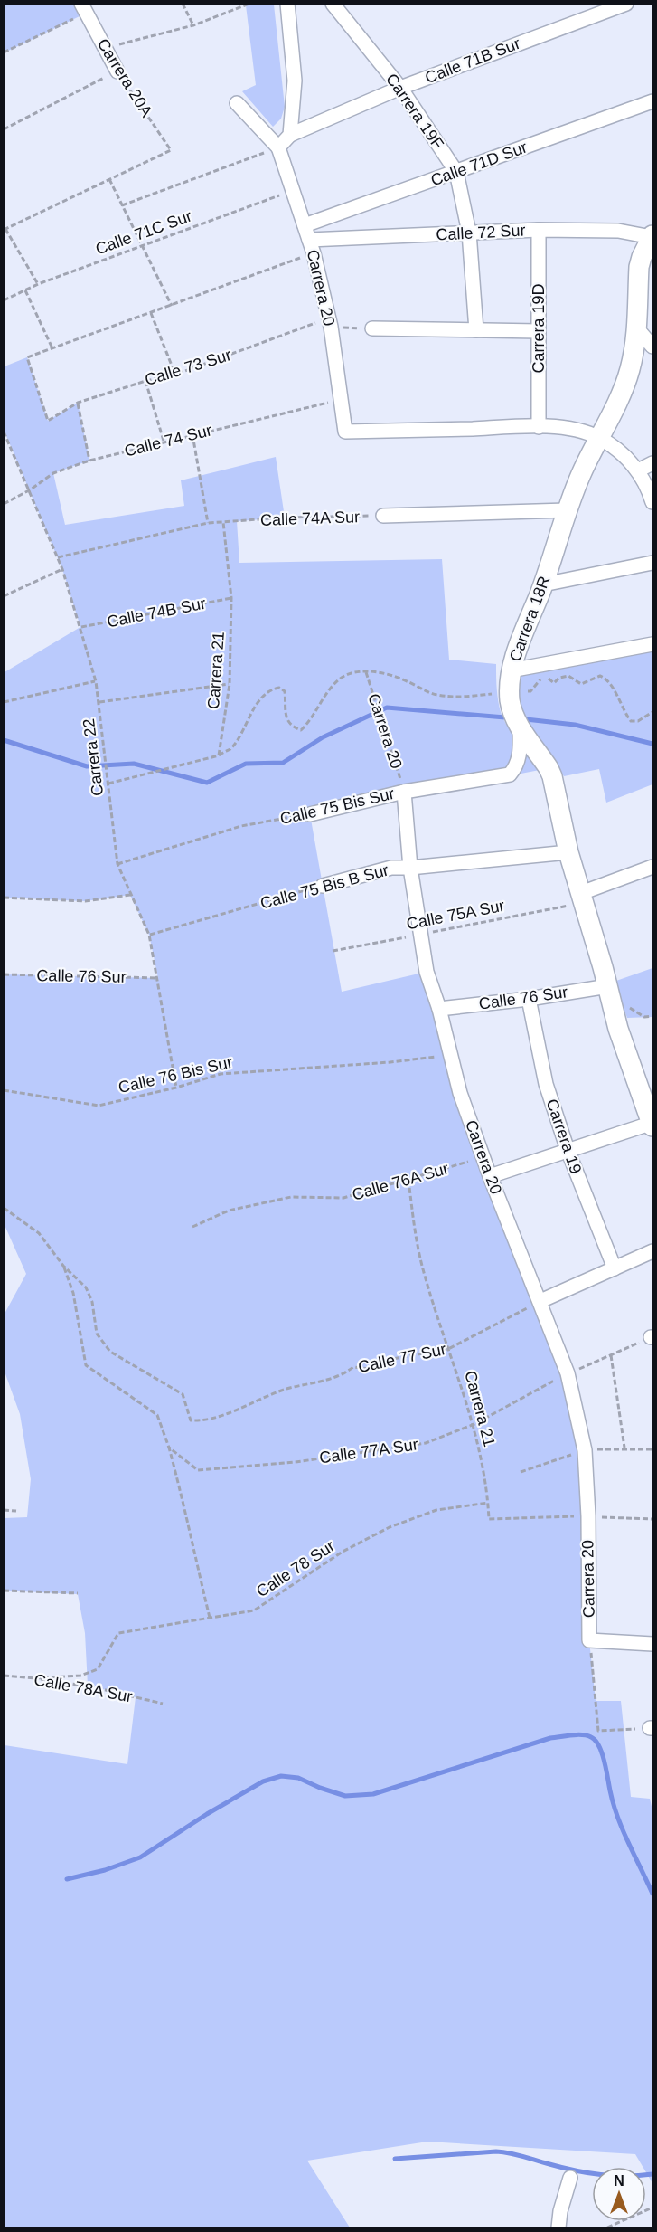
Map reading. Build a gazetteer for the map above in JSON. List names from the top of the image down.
{
  "streets": {
    "street": [
      "Calle 71B Sur",
      "Carrera 20A",
      "Carrera 19F",
      "Calle 71D Sur",
      "Calle 72 Sur",
      "Carrera 20",
      "Carrera 19D",
      "Calle 74A Sur",
      "Carrera 18R",
      "Calle 75 Bis Sur",
      "Calle 75 Bis B Sur",
      "Calle 76 Sur",
      "Carrera 19"
    ],
    "path": [
      "Calle 71C Sur",
      "Calle 73 Sur",
      "Calle 74 Sur",
      "Calle 74B Sur",
      "Carrera 21",
      "Carrera 22",
      "Calle 75A Sur",
      "Calle 76 Bis Sur",
      "Calle 76A Sur",
      "Calle 77 Sur",
      "Calle 77A Sur",
      "Calle 78 Sur",
      "Calle 78A Sur"
    ]
  },
  "crossings": [
    ["Calle 71B Sur", "Carrera 19F"],
    ["Carrera 19F", "Calle 71D Sur"],
    ["Carrera 19F", "Calle 72 Sur"],
    ["Calle 71D Sur", "Carrera 20"],
    ["Calle 71C Sur", "Carrera 20"],
    ["Calle 72 Sur", "Carrera 20"],
    ["Calle 72 Sur", "Carrera 19D"],
    ["Calle 72 Sur", "Carrera 18R"],
    ["Carrera 20", "Carrera 19D"],
    ["Carrera 20", "Calle 73 Sur"],
    ["Carrera 20", "Calle 74 Sur"],
    ["Carrera 20", "Carrera 21"],
    ["Carrera 20", "Calle 75 Bis Sur"],
    ["Carrera 20", "Calle 75 Bis B Sur"],
    ["Carrera 20", "Calle 75A Sur"],
    ["Carrera 20", "Calle 76 Sur"],
    ["Carrera 20", "Calle 76 Bis Sur"],
    ["Carrera 20", "Calle 76A Sur"],
    ["Carrera 20", "Calle 77 Sur"],
    ["Carrera 20", "Calle 77A Sur"],
    ["Calle 74 Sur", "Carrera 22"],
    ["Calle 74A Sur", "Carrera 18R"],
    ["Calle 74A Sur", "Carrera 21"],
    ["Calle 74A Sur", "Carrera 22"],
    ["Calle 74B Sur", "Carrera 21"],
    ["Calle 74B Sur", "Carrera 22"],
    ["Carrera 18R", "Calle 75 Bis Sur"],
    ["Carrera 18R", "Calle 75 Bis B Sur"],
    ["Carrera 18R", "Calle 75A Sur"],
    ["Carrera 18R", "Calle 76 Sur"],
    ["Carrera 21", "Calle 76A Sur"],
    ["Carrera 21", "Calle 77 Sur"],
    ["Carrera 21", "Calle 77A Sur"],
    ["Carrera 21", "Calle 78 Sur"],
    ["Carrera 22", "Calle 75 Bis Sur"],
    ["Carrera 22", "Calle 75 Bis B Sur"],
    ["Carrera 22", "Calle 76 Sur"],
    ["Carrera 22", "Calle 76 Bis Sur"],
    ["Calle 76 Sur", "Carrera 19"],
    ["Calle 78 Sur", "Calle 78A Sur"]
  ],
  "north": "top"
}
